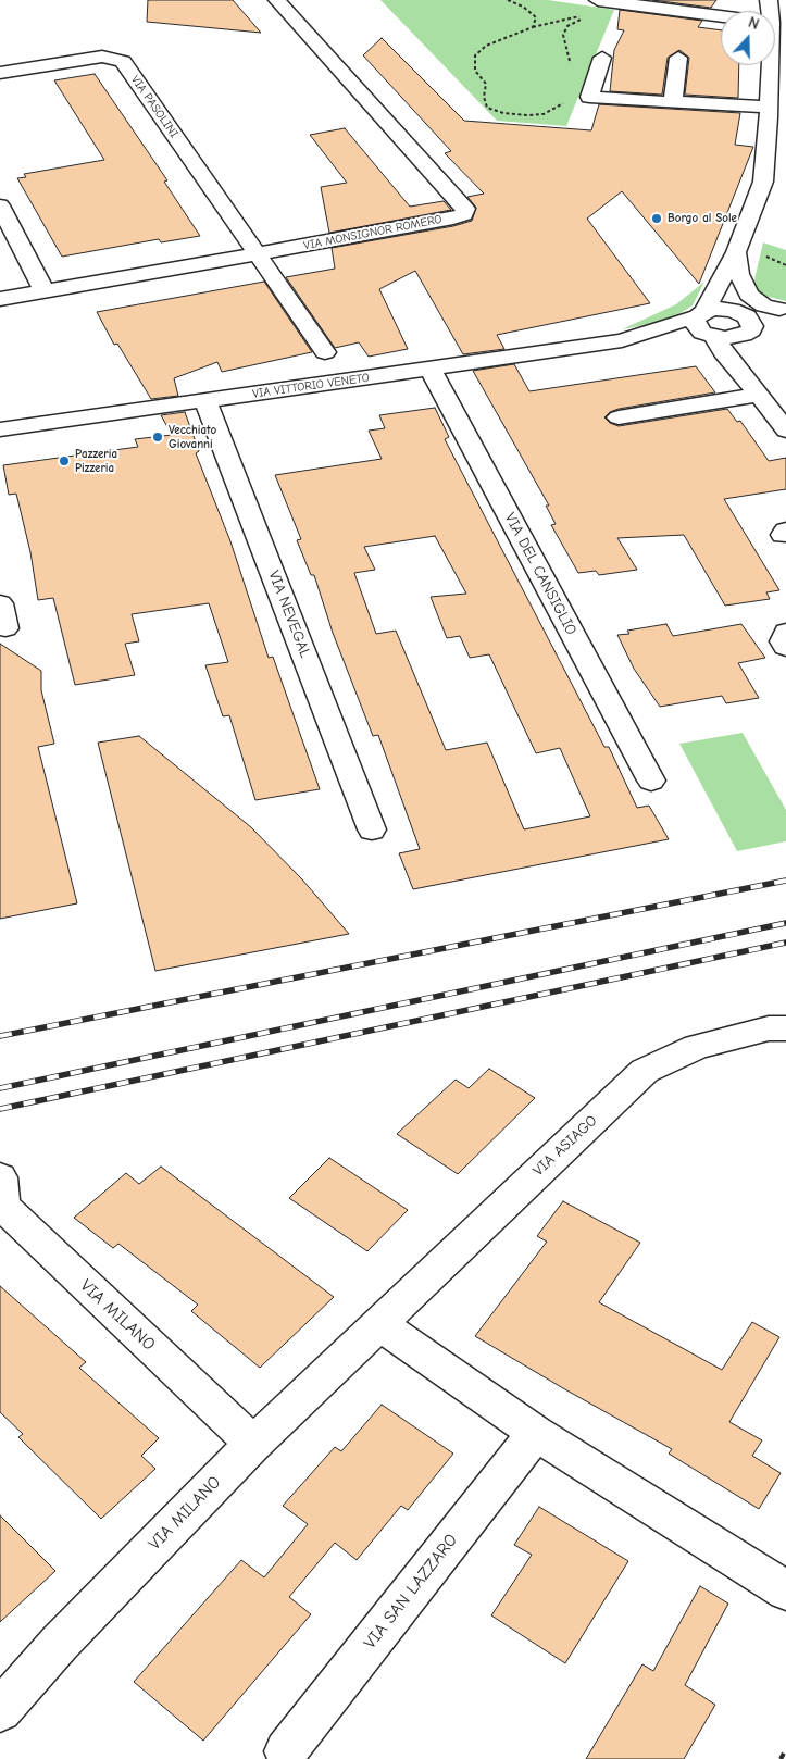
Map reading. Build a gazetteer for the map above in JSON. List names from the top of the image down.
{
  "streets": {
    "street": [
      "VIA PASOLINI",
      "VIA MONSIGNOR ROMERO",
      "VIA VITTORIO VENETO",
      "VIA DEL CANSIGLIO",
      "VIA NEVEGAL",
      "VIA ASIAGO",
      "VIA MILANO",
      "VIA SAN LAZZARO"
    ]
  },
  "crossings": [
    ["VIA PASOLINI", "VIA MONSIGNOR ROMERO"],
    ["VIA VITTORIO VENETO", "VIA DEL CANSIGLIO"],
    ["VIA VITTORIO VENETO", "VIA NEVEGAL"],
    ["VIA ASIAGO", "VIA MILANO"]
  ],
  "places": ["Borgo al Sole", "Vecchiato Giovanni", "Pazzeria Pizzeria"],
  "north": "top"
}
